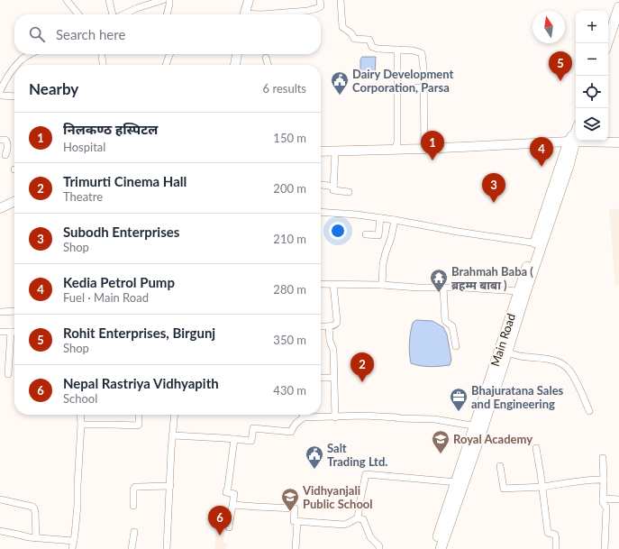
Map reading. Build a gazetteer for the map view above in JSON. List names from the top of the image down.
{
  "streets": {
    "main road": ["Main Road"]
  },
  "places": {
    "public building": ["Dairy Development Corporation, Parsa", "Salt Trading Ltd."],
    "temple": ["Brahmah Baba ( ब्रहम्म बाबा )"],
    "office": ["Bhajuratana Sales and Engineering"],
    "school or university": ["Royal Academy", "Vidhyanjali Public School"]
  },
  "north": "top",
  "page": {
    "map_buttons": ["+", "−"],
    "search": "Search here",
    "pins": [
      "5",
      "1",
      "4",
      "3",
      "2",
      "6"
    ],
    "heading": ["Nearby", "6 results"],
    "list": [
      {
        "mark": "1",
        "name": "निलकण्ठ हस्पिटल",
        "note": "Hospital",
        "value": "150 m"
      },
      {
        "mark": "2",
        "name": "Trimurti Cinema Hall",
        "note": "Theatre",
        "value": "200 m"
      },
      {
        "mark": "3",
        "name": "Subodh Enterprises",
        "note": "Shop",
        "value": "210 m"
      },
      {
        "mark": "4",
        "name": "Kedia Petrol Pump",
        "note": "Fuel · Main Road",
        "value": "280 m"
      },
      {
        "mark": "5",
        "name": "Rohit Enterprises, Birgunj",
        "note": "Shop",
        "value": "350 m"
      },
      {
        "mark": "6",
        "name": "Nepal Rastriya Vidhyapith",
        "note": "School",
        "value": "430 m"
      }
    ]
  }
}
